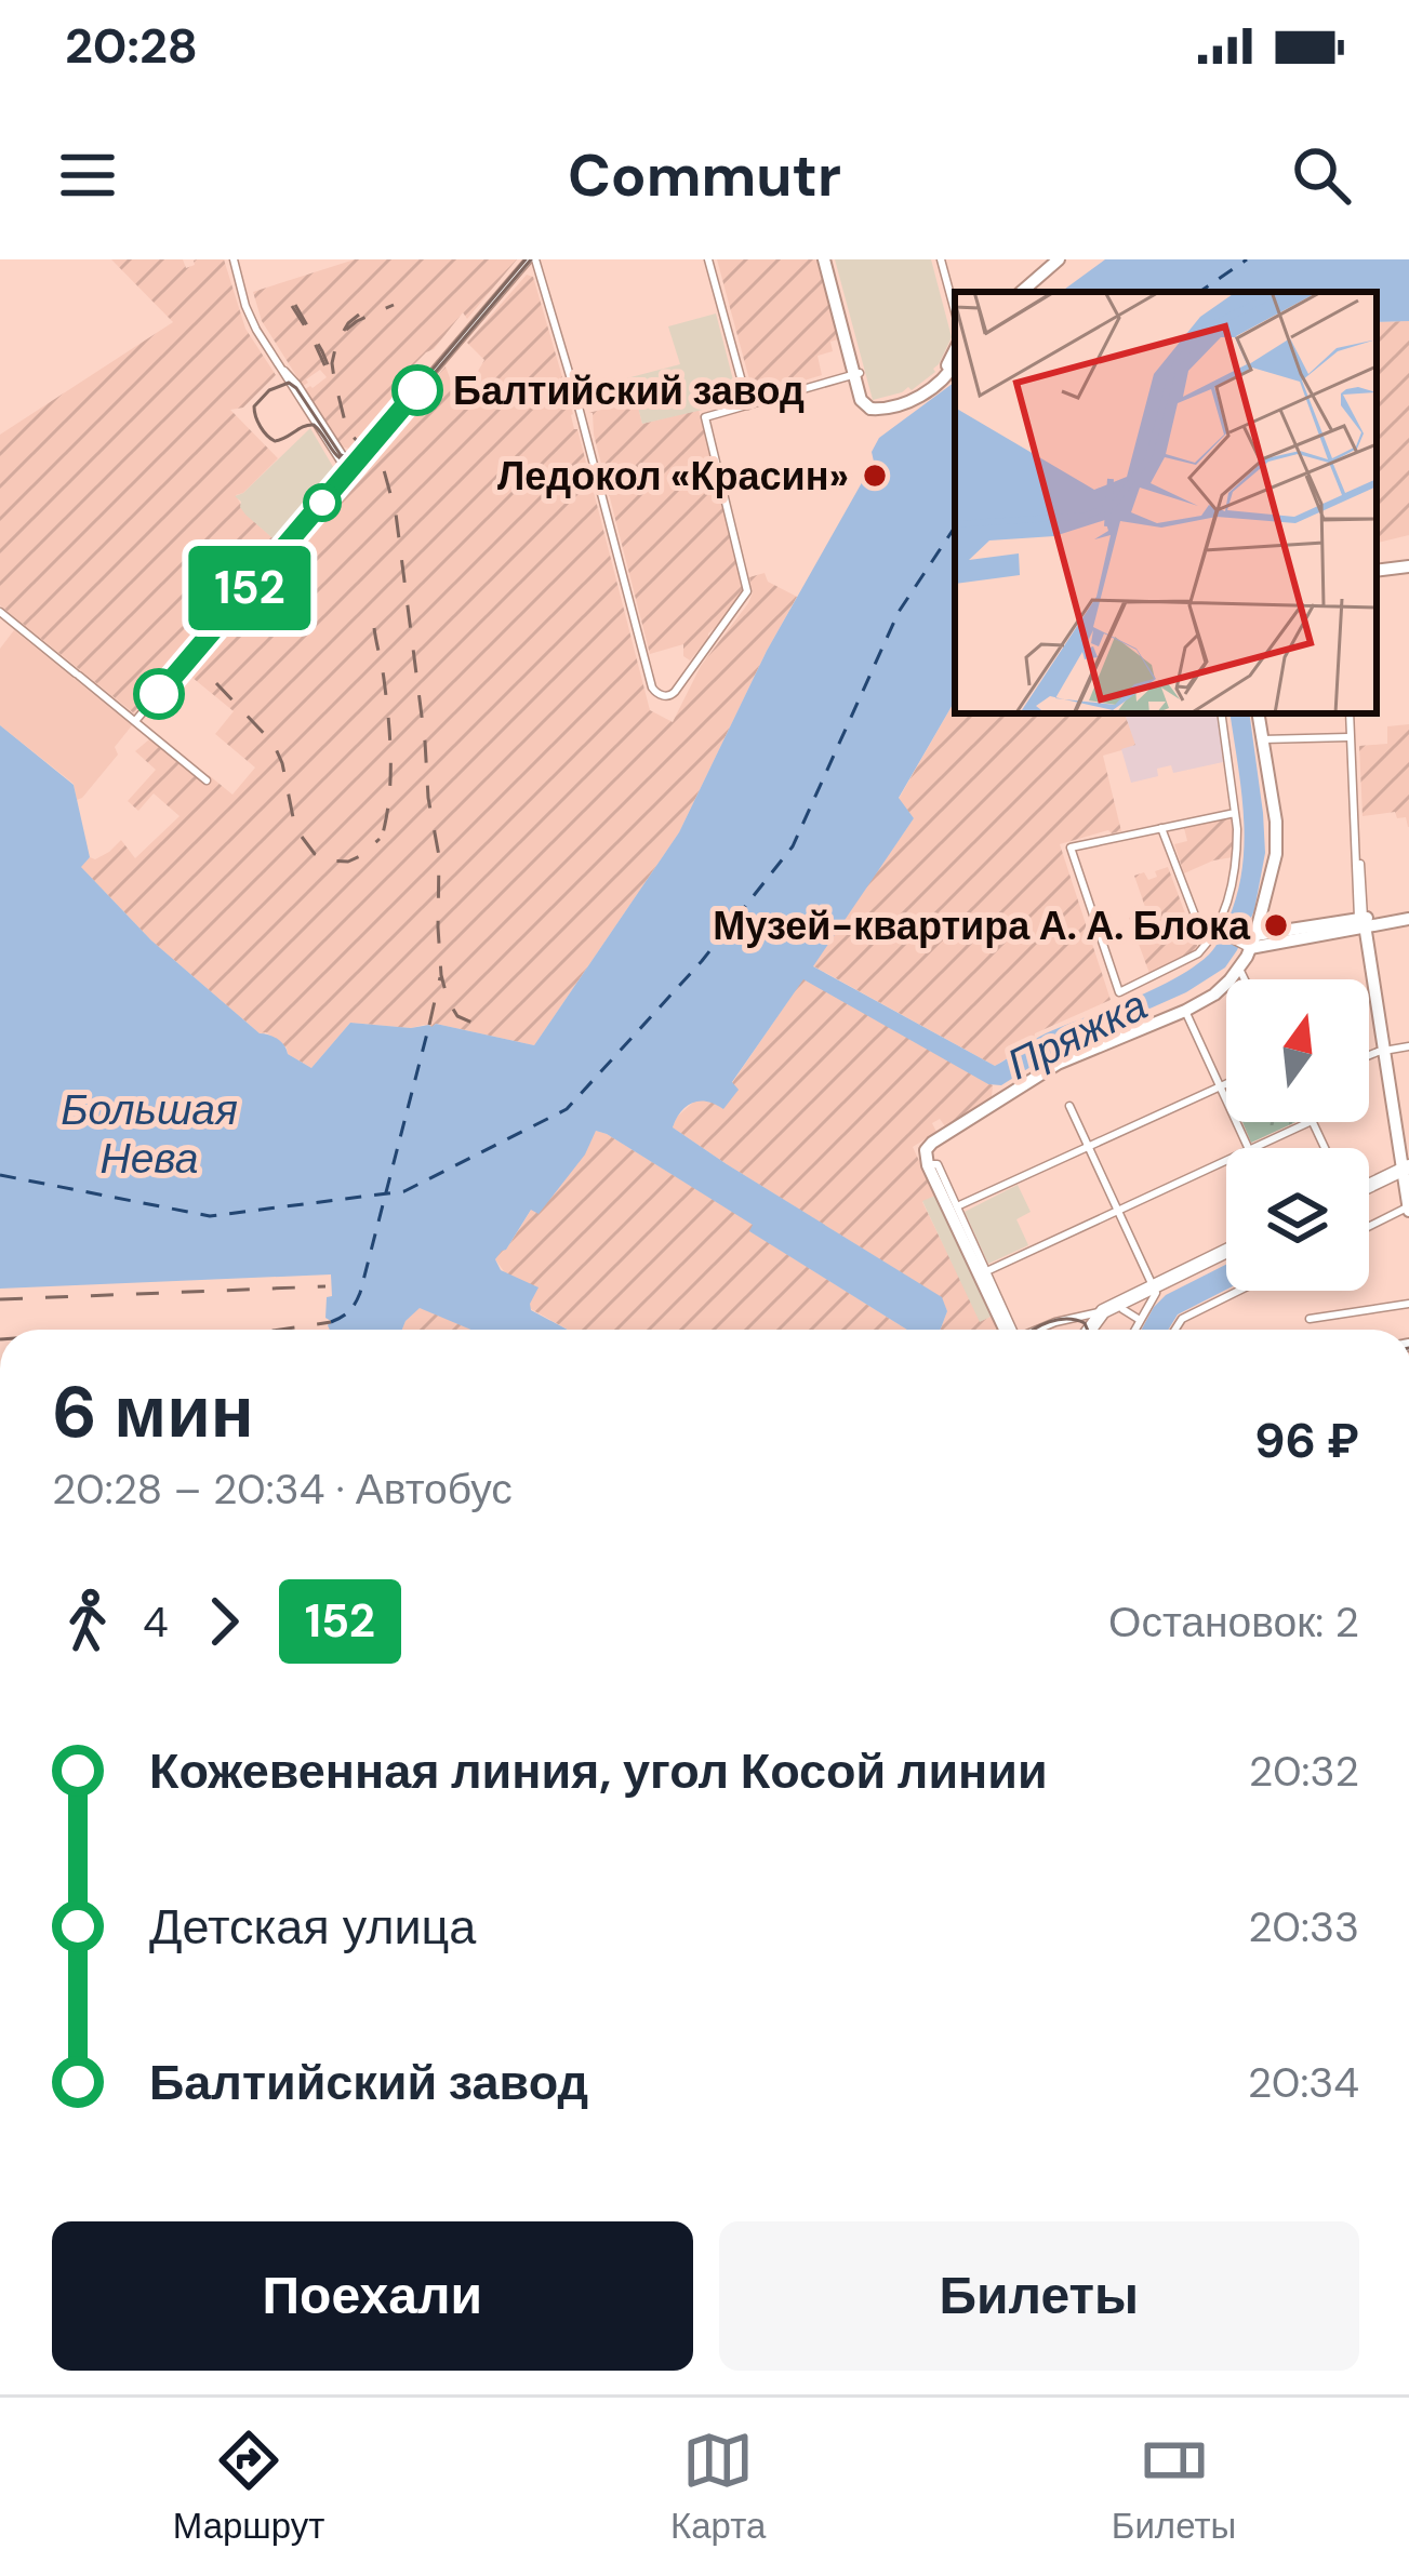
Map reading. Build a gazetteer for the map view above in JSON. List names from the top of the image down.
{
  "water": ["Пряжка", "Большая Нева"],
  "places": ["Балтийский завод", "Ледокол «Красин»", "Музей-квартира А. А. Блока"],
  "lines": ["bus line 152"],
  "north": "top",
  "page": {
    "status": "20:28",
    "header": "Commutr",
    "on_map": "152",
    "heading": ["6 мин", "20:28 – 20:34 · Автобус", "96 ₽"],
    "legs": ["4", "152", "Остановок: 2"],
    "list": [
      {
        "name": "Кожевенная линия, угол Косой линии",
        "value": "20:32"
      },
      {
        "name": "Детская улица",
        "value": "20:33"
      },
      {
        "name": "Балтийский завод",
        "value": "20:34"
      }
    ],
    "buttons": ["Поехали", "Билеты"],
    "tabs": ["Маршрут", "Карта", "Билеты"]
  }
}
